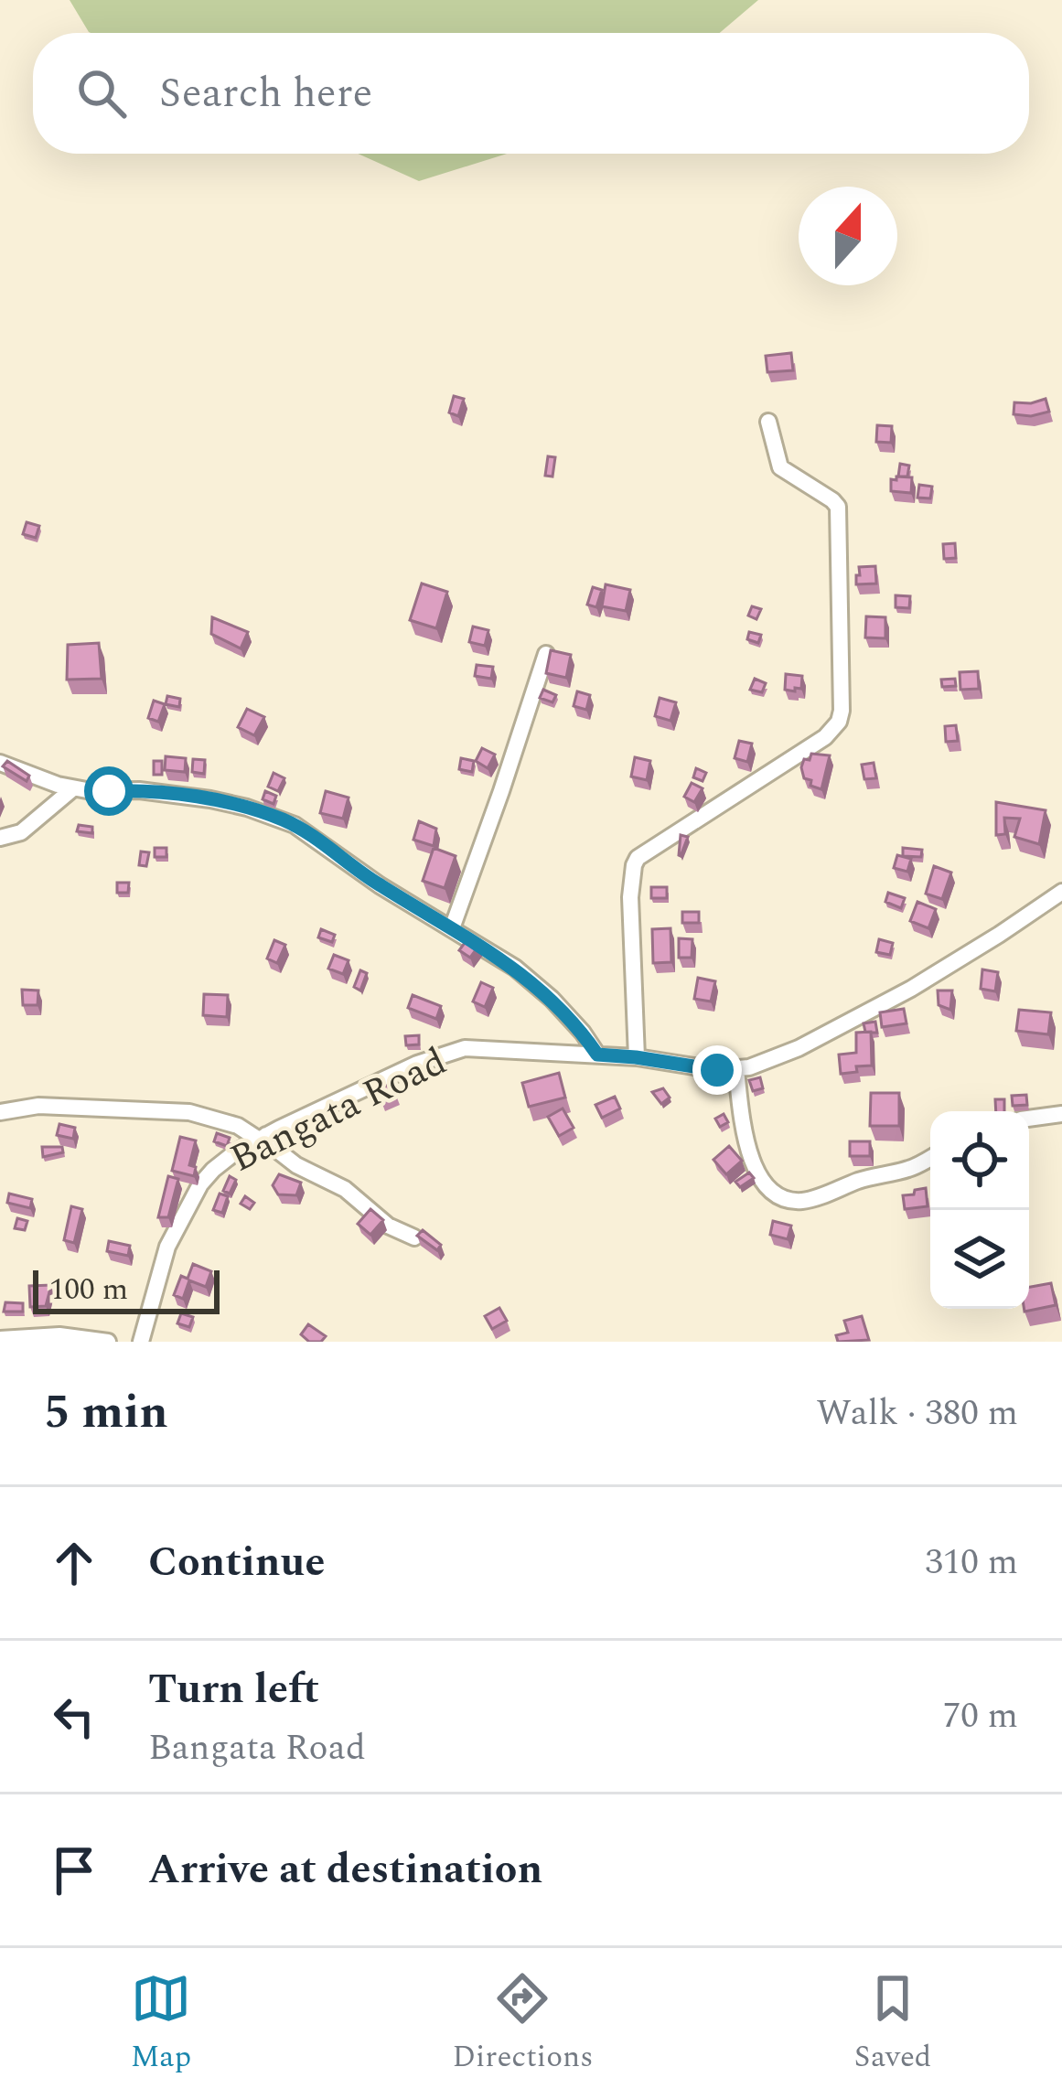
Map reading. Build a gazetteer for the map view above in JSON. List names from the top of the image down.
{
  "streets": {
    "street": ["Bangata Road"]
  },
  "scale_bar": "100 m",
  "north": "top",
  "page": {
    "search": "Search here",
    "scale": "100 m",
    "heading": ["5 min", "Walk · 380 m"],
    "list": [
      ["Continue", "310 m"],
      ["Turn left", "Bangata Road", "70 m"],
      "Arrive at destination"
    ],
    "nav": ["Map", "Directions", "Saved"]
  }
}
